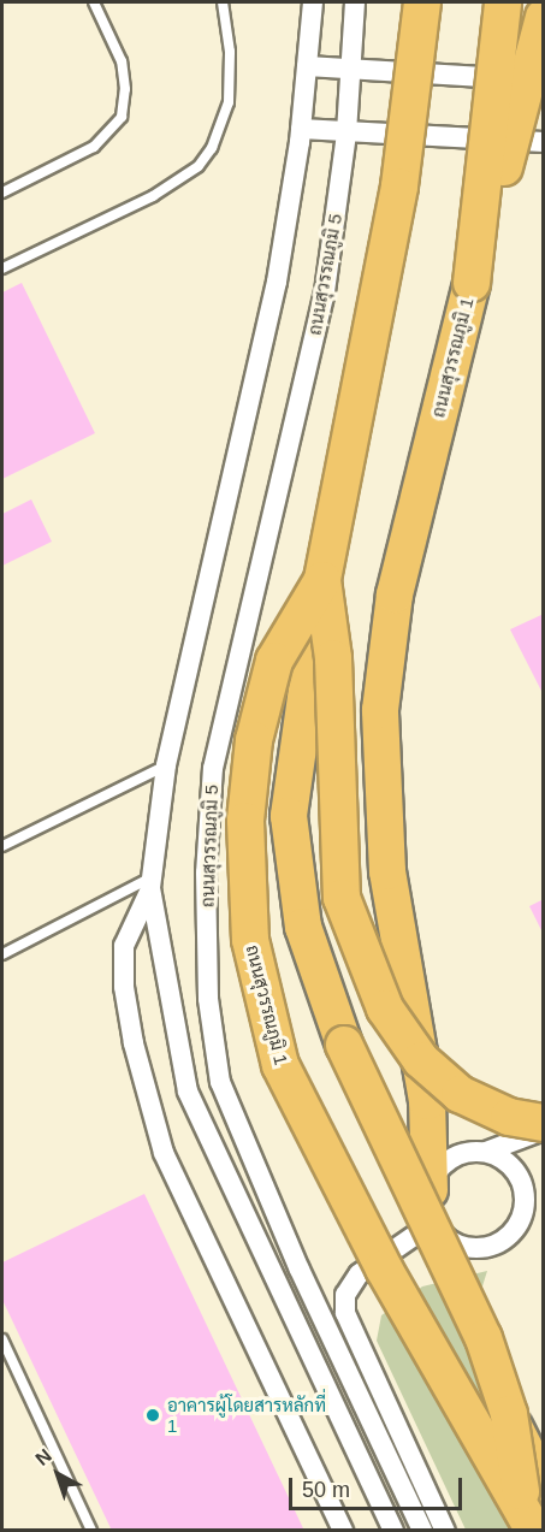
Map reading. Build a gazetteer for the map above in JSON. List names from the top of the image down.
{
  "streets": {
    "highway": ["ถนนสุวรรณภูมิ 1"],
    "street": ["ถนนสุวรรณภูมิ 5"]
  },
  "places": ["อาคารผู้โดยสารหลักที่ 1"],
  "scale_bar": "50 m",
  "north": "top left"
}
